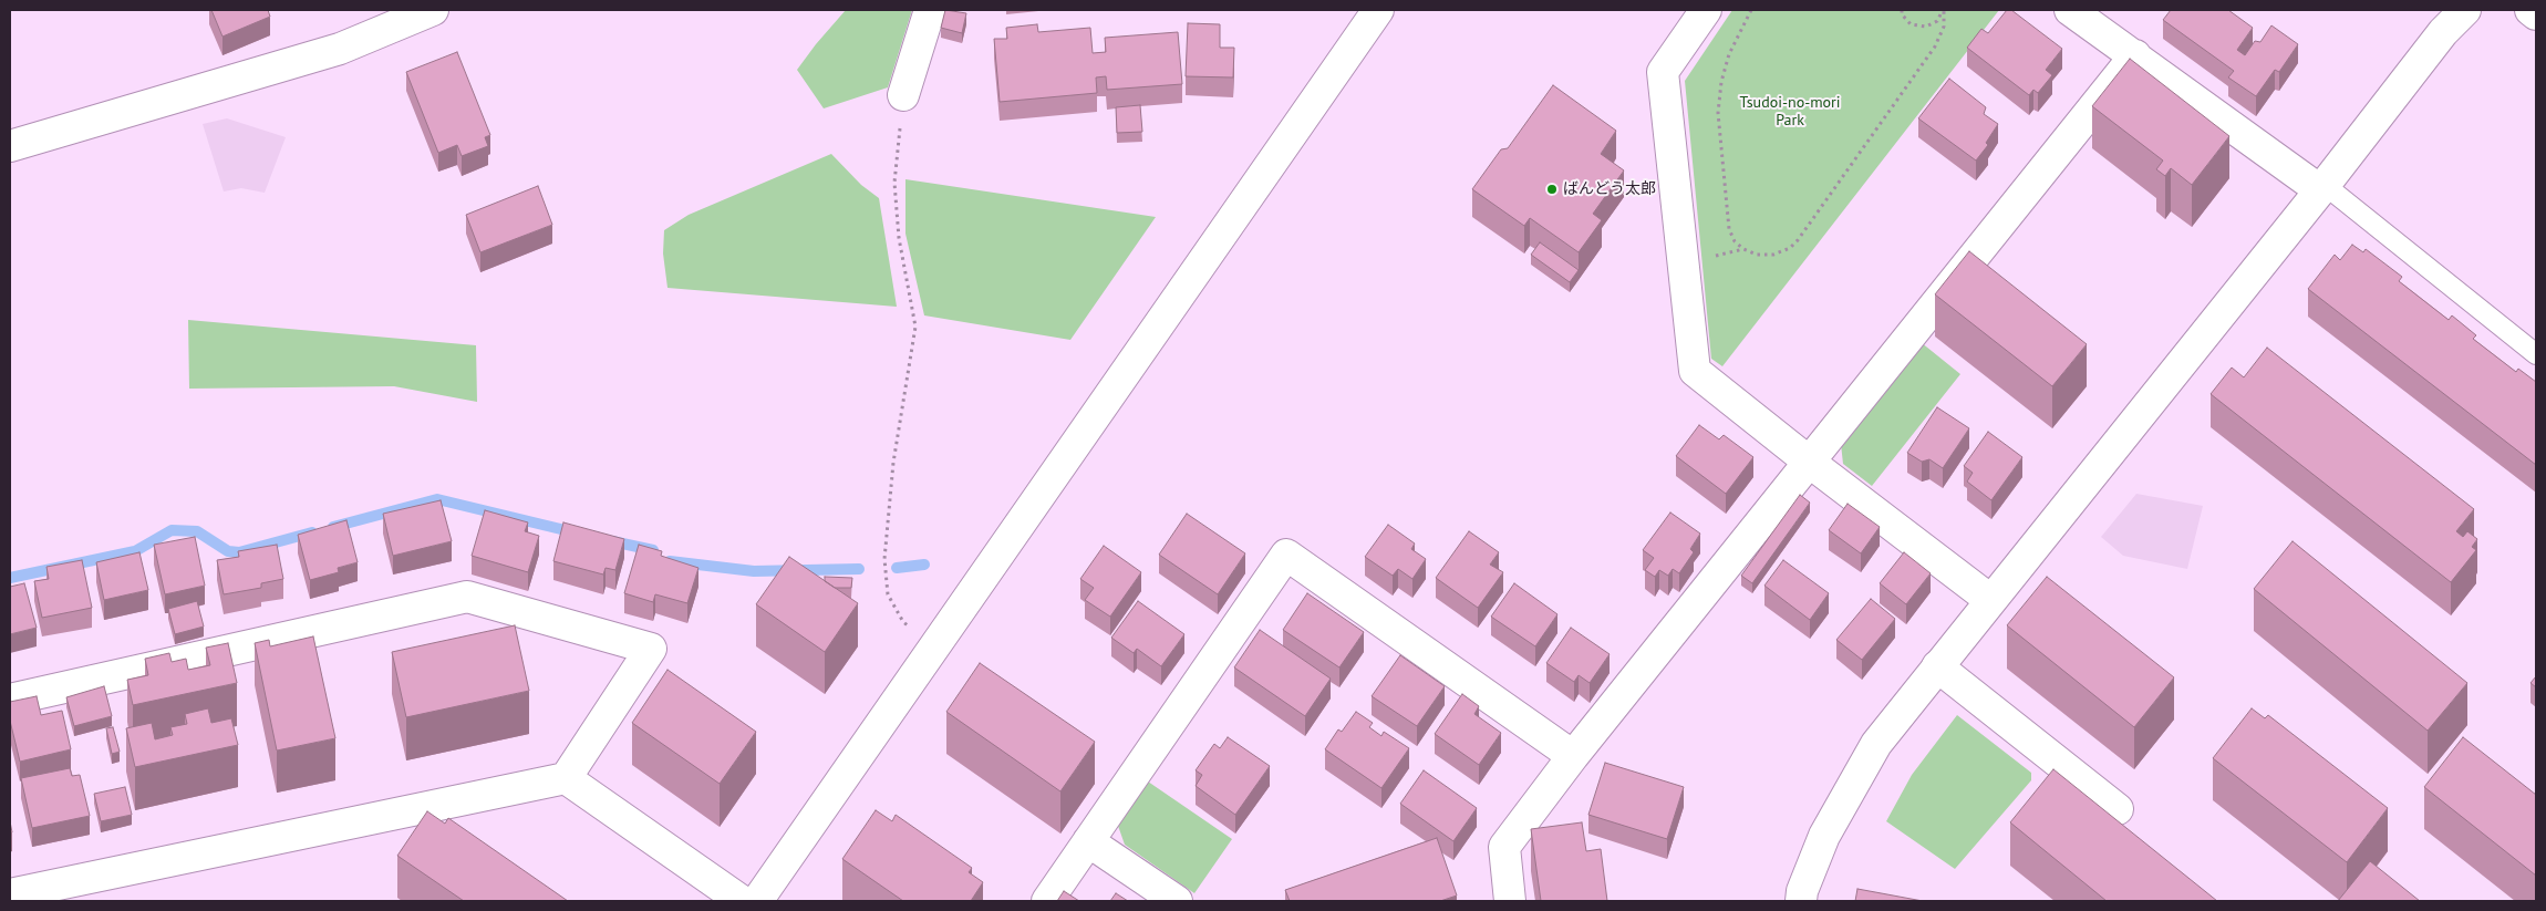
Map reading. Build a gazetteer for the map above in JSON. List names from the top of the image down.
{
  "parks": ["Tsudoi-no-mori Park"],
  "places": ["ばんどう太郎"]
}
